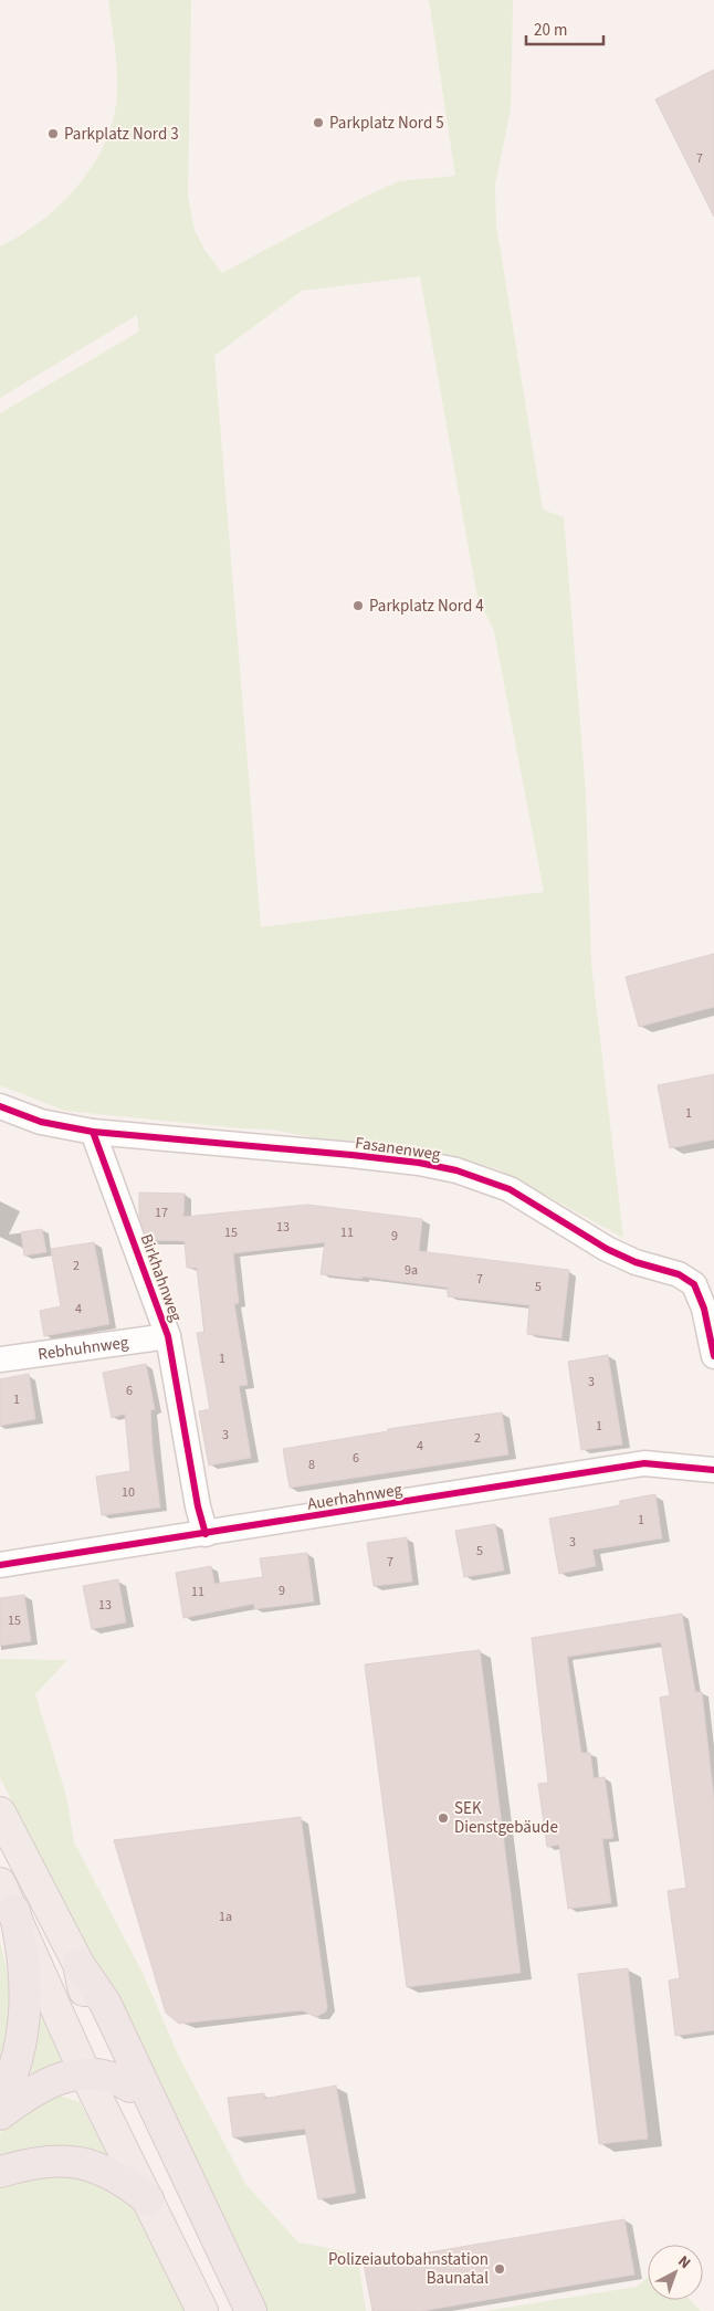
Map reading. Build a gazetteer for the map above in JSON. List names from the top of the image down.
{
  "streets": {
    "street": [
      "Fasanenweg",
      "Birkhahnweg",
      "Rebhuhnweg",
      "Auerhahnweg"
    ]
  },
  "crossings": [
    ["Fasanenweg", "Birkhahnweg"],
    ["Birkhahnweg", "Rebhuhnweg"],
    ["Birkhahnweg", "Auerhahnweg"]
  ],
  "places": [
    "Parkplatz Nord 5",
    "Parkplatz Nord 3",
    "Parkplatz Nord 4",
    "SEK Dienstgebäude",
    "Polizeiautobahnstation Baunatal"
  ],
  "house_numbers": [
    "7",
    "1",
    "17",
    "13",
    "15",
    "11",
    "9",
    "2",
    "9a",
    "7",
    "5",
    "4",
    "1",
    "3",
    "6",
    "1",
    "1",
    "3",
    "2",
    "4",
    "6",
    "8",
    "10",
    "1",
    "3",
    "5",
    "7",
    "9",
    "11",
    "13",
    "15",
    "1a"
  ],
  "scale_bar": "20 m",
  "north": "top right"
}
